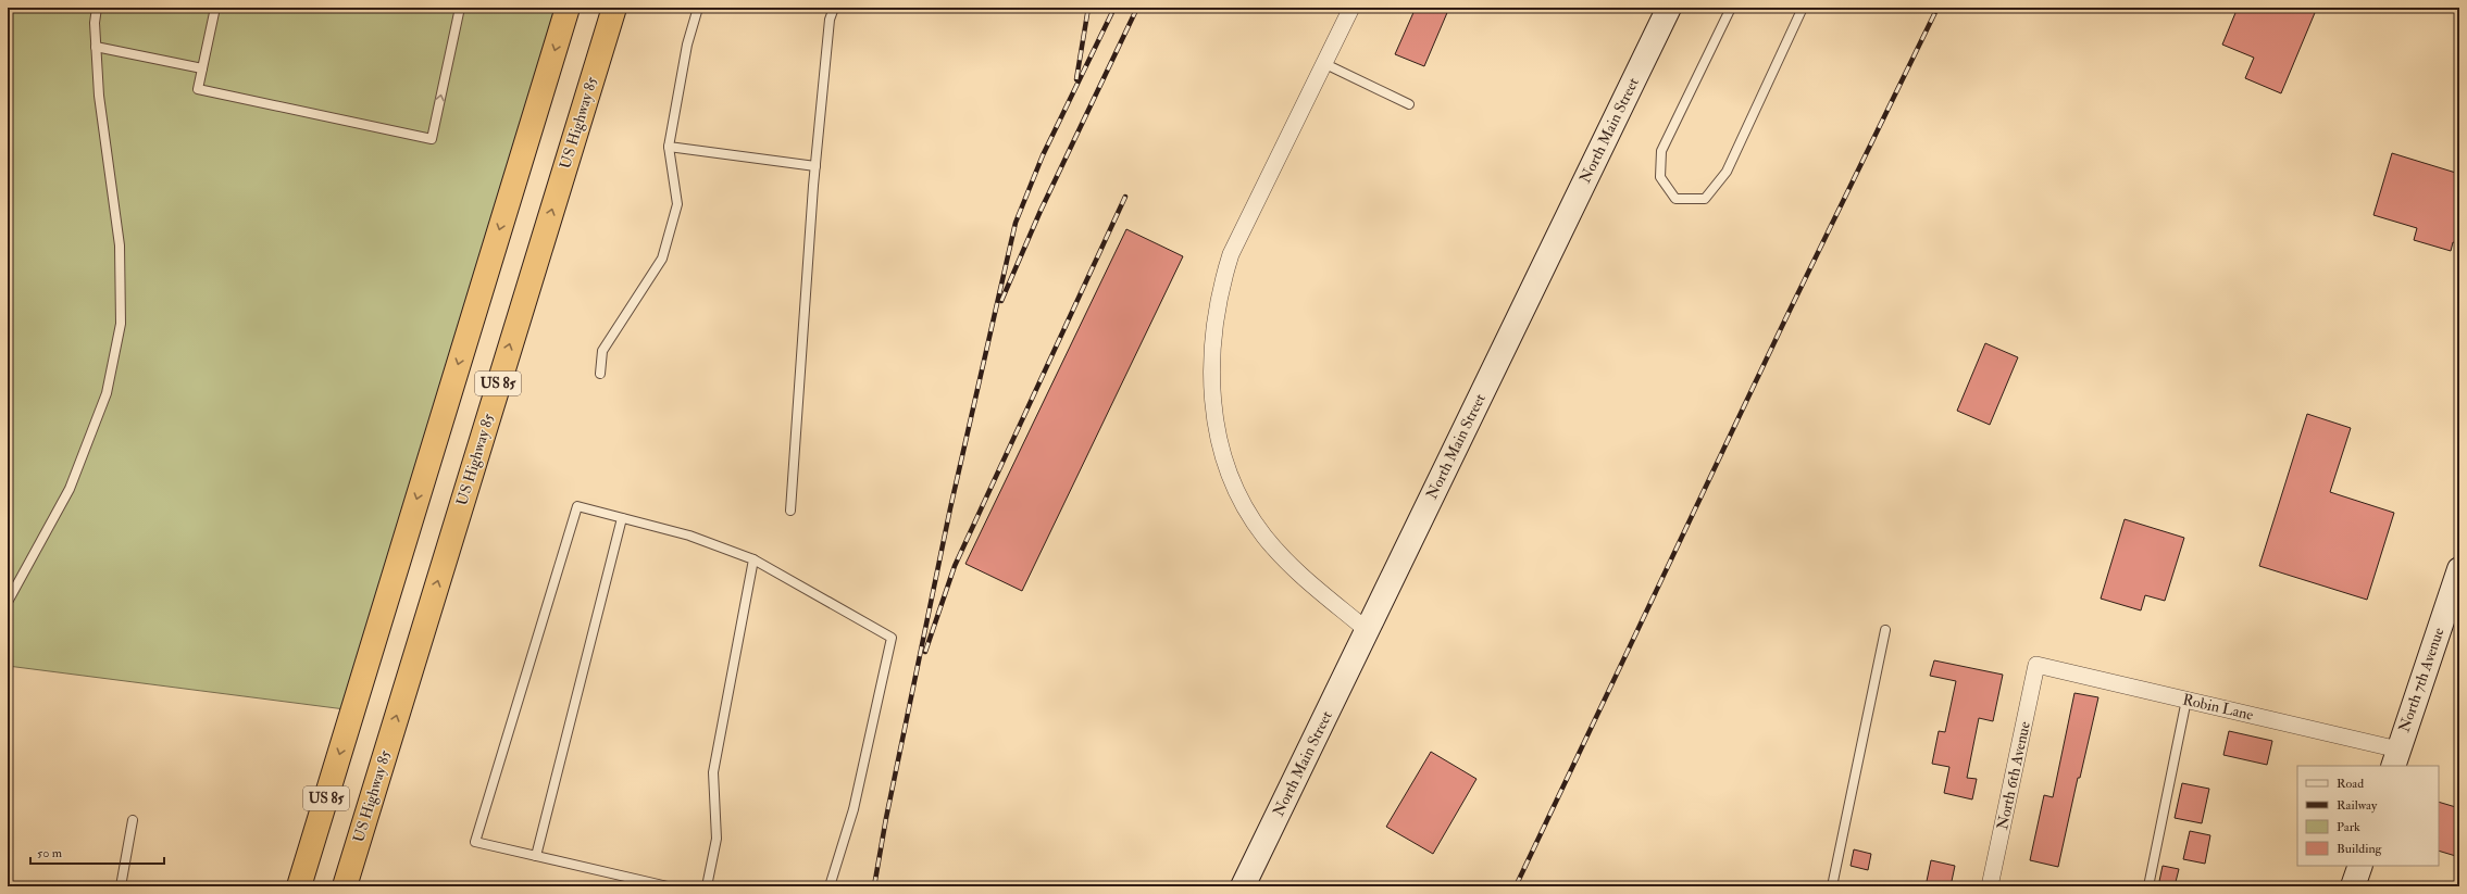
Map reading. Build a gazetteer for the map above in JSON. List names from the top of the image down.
{
  "streets": {
    "highway": ["US Highway 85", "US 85"],
    "street": [
      "North Main Street",
      "North 7th Avenue",
      "Robin Lane",
      "North 6th Avenue"
    ]
  },
  "crossings": [
    ["North 7th Avenue", "Robin Lane"],
    ["Robin Lane", "North 6th Avenue"]
  ],
  "legend": [
    "Road",
    "Railway",
    "Park",
    "Building"
  ],
  "scale_bar": "50 m"
}
